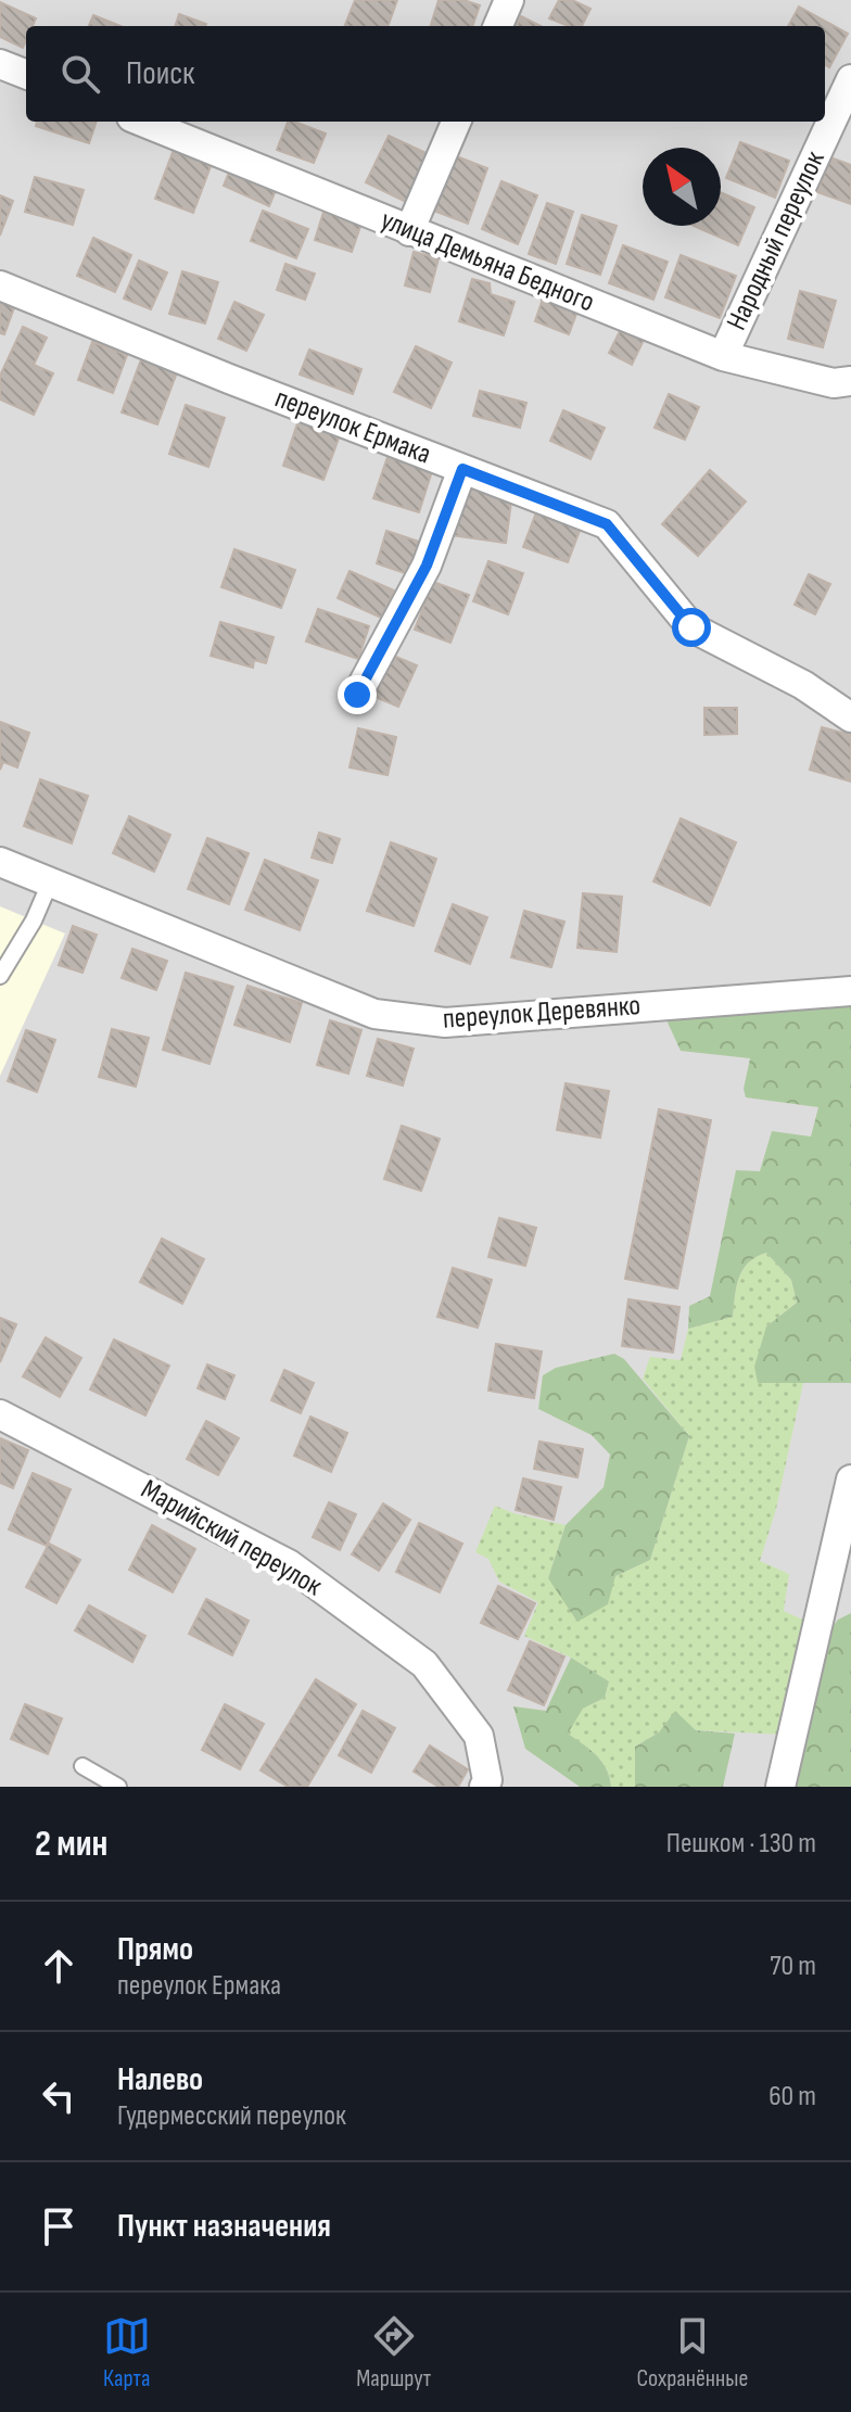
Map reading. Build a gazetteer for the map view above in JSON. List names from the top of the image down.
{
  "streets": {
    "street": [
      "Народный переулок",
      "улица Демьяна Бедного",
      "переулок Ермака",
      "переулок Деревянко",
      "Марийский переулок"
    ]
  },
  "crossings": [
    ["Народный переулок", "улица Демьяна Бедного"]
  ],
  "north": "top left",
  "page": {
    "search": "Поиск",
    "heading": ["2 мин", "Пешком · 130 m"],
    "list": [
      ["Прямо", "переулок Ермака", "70 m"],
      ["Налево", "Гудермесский переулок", "60 m"],
      "Пункт назначения"
    ],
    "nav": ["Карта", "Маршрут", "Сохранённые"]
  }
}
